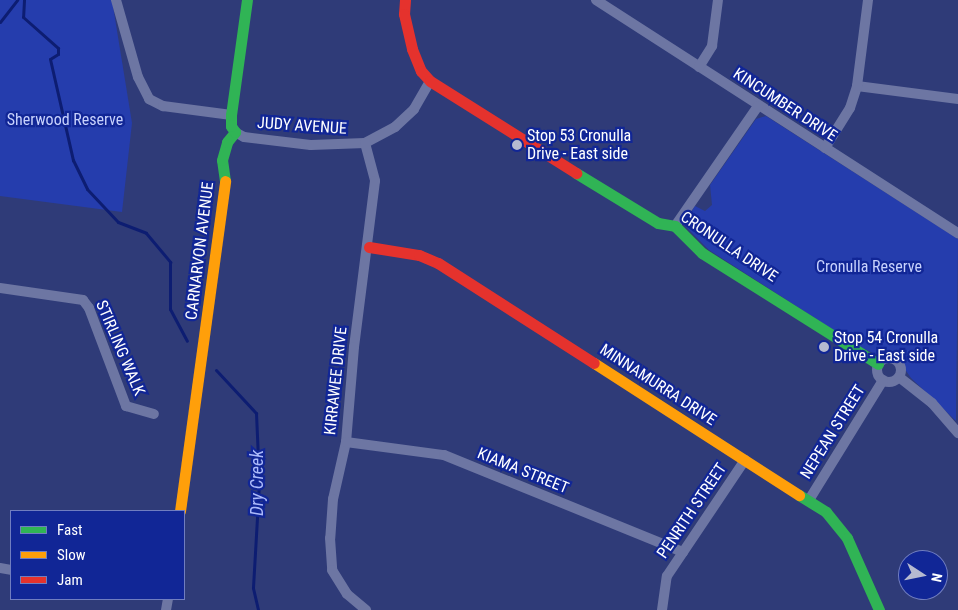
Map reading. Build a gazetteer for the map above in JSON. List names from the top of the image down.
{
  "streets": {
    "street": [
      "KINCUMBER DRIVE",
      "JUDY AVENUE",
      "CRONULLA DRIVE",
      "CARNARVON AVENUE",
      "STIRLING WALK",
      "KIRRAWEE DRIVE",
      "MINNAMURRA DRIVE",
      "NEPEAN STREET",
      "KIAMA STREET",
      "PENRITH STREET"
    ]
  },
  "crossings": [
    ["JUDY AVENUE", "CRONULLA DRIVE"],
    ["JUDY AVENUE", "CARNARVON AVENUE"],
    ["JUDY AVENUE", "KIRRAWEE DRIVE"],
    ["CRONULLA DRIVE", "NEPEAN STREET"],
    ["KIRRAWEE DRIVE", "MINNAMURRA DRIVE"],
    ["KIRRAWEE DRIVE", "KIAMA STREET"],
    ["MINNAMURRA DRIVE", "NEPEAN STREET"],
    ["MINNAMURRA DRIVE", "PENRITH STREET"],
    ["KIAMA STREET", "PENRITH STREET"]
  ],
  "water": ["Dry Creek"],
  "parks": ["Sherwood Reserve", "Cronulla Reserve"],
  "places": ["Stop 53 Cronulla Drive - East side", "Stop 54 Cronulla Drive - East side"],
  "legend": ["Fast", "Slow", "Jam"],
  "north": "right"
}
